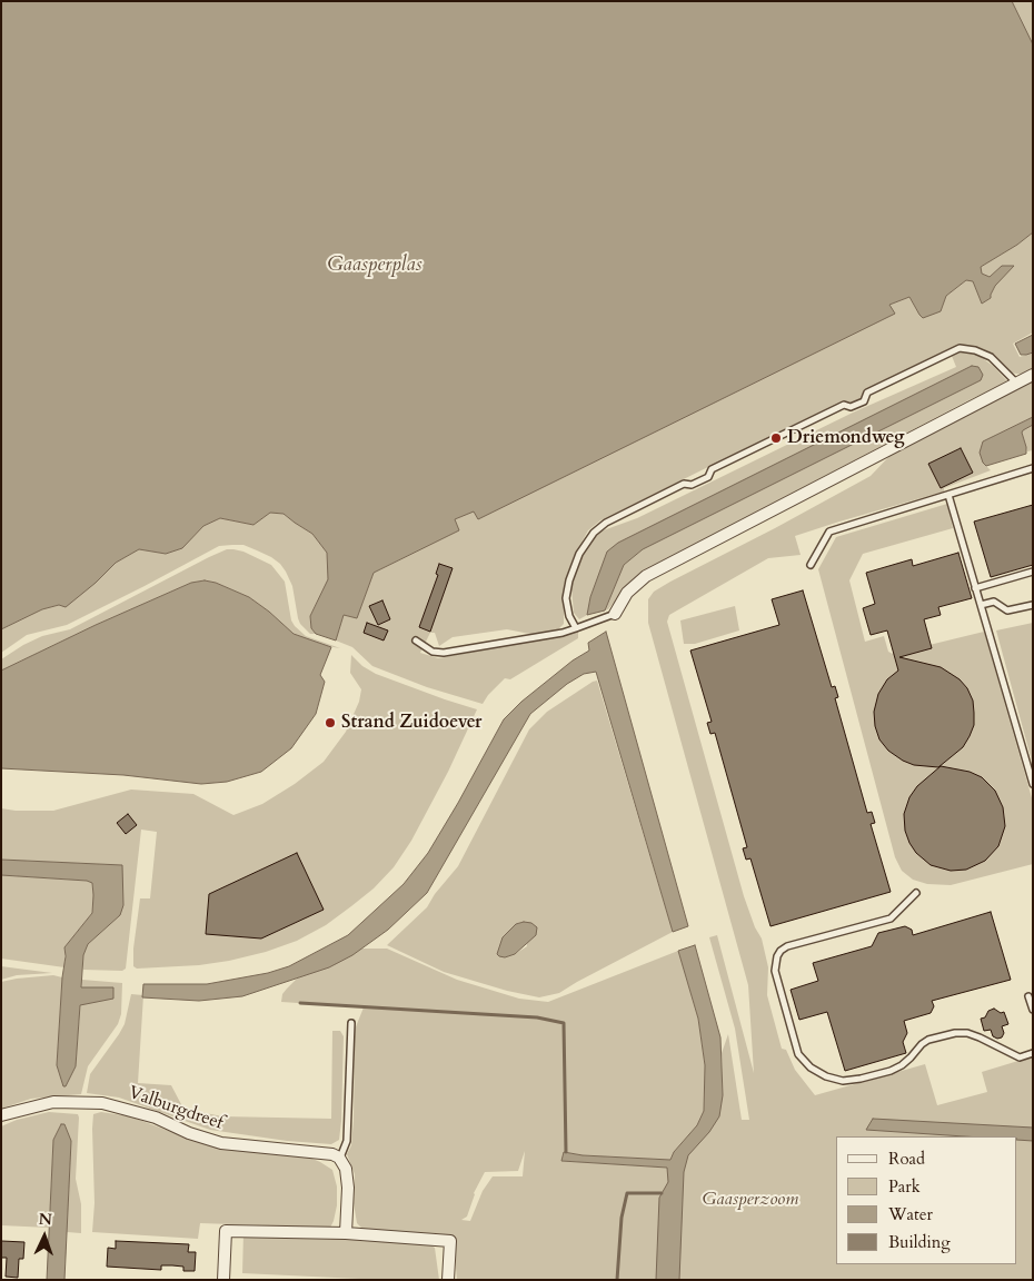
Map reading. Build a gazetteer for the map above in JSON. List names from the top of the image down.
{
  "streets": {
    "street": ["Valburgdreef"]
  },
  "water": ["Gaasperplas"],
  "parks": ["Gaasperzoom"],
  "places": ["Driemondweg", "Strand Zuidoever"],
  "legend": [
    "Road",
    "Park",
    "Water",
    "Building"
  ],
  "north": "top"
}
